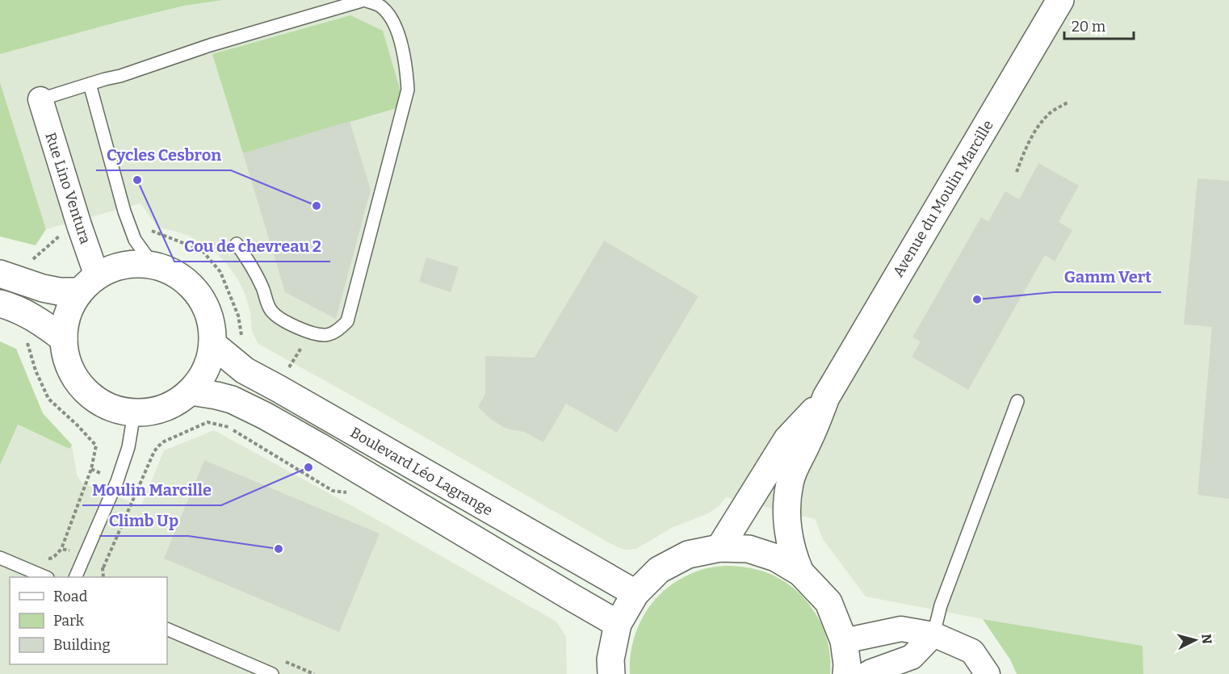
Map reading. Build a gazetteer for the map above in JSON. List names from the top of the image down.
{
  "streets": {
    "street": ["Rue Lino Ventura", "Avenue du Moulin Marcille", "Boulevard Léo Lagrange"]
  },
  "crossings": [
    ["Rue Lino Ventura", "Boulevard Léo Lagrange"]
  ],
  "places": [
    "Cou de chevreau 2",
    "Cycles Cesbron",
    "Gamm Vert",
    "Moulin Marcille",
    "Climb Up"
  ],
  "legend": ["Road", "Park", "Building"],
  "scale_bar": "20 m",
  "north": "right"
}
